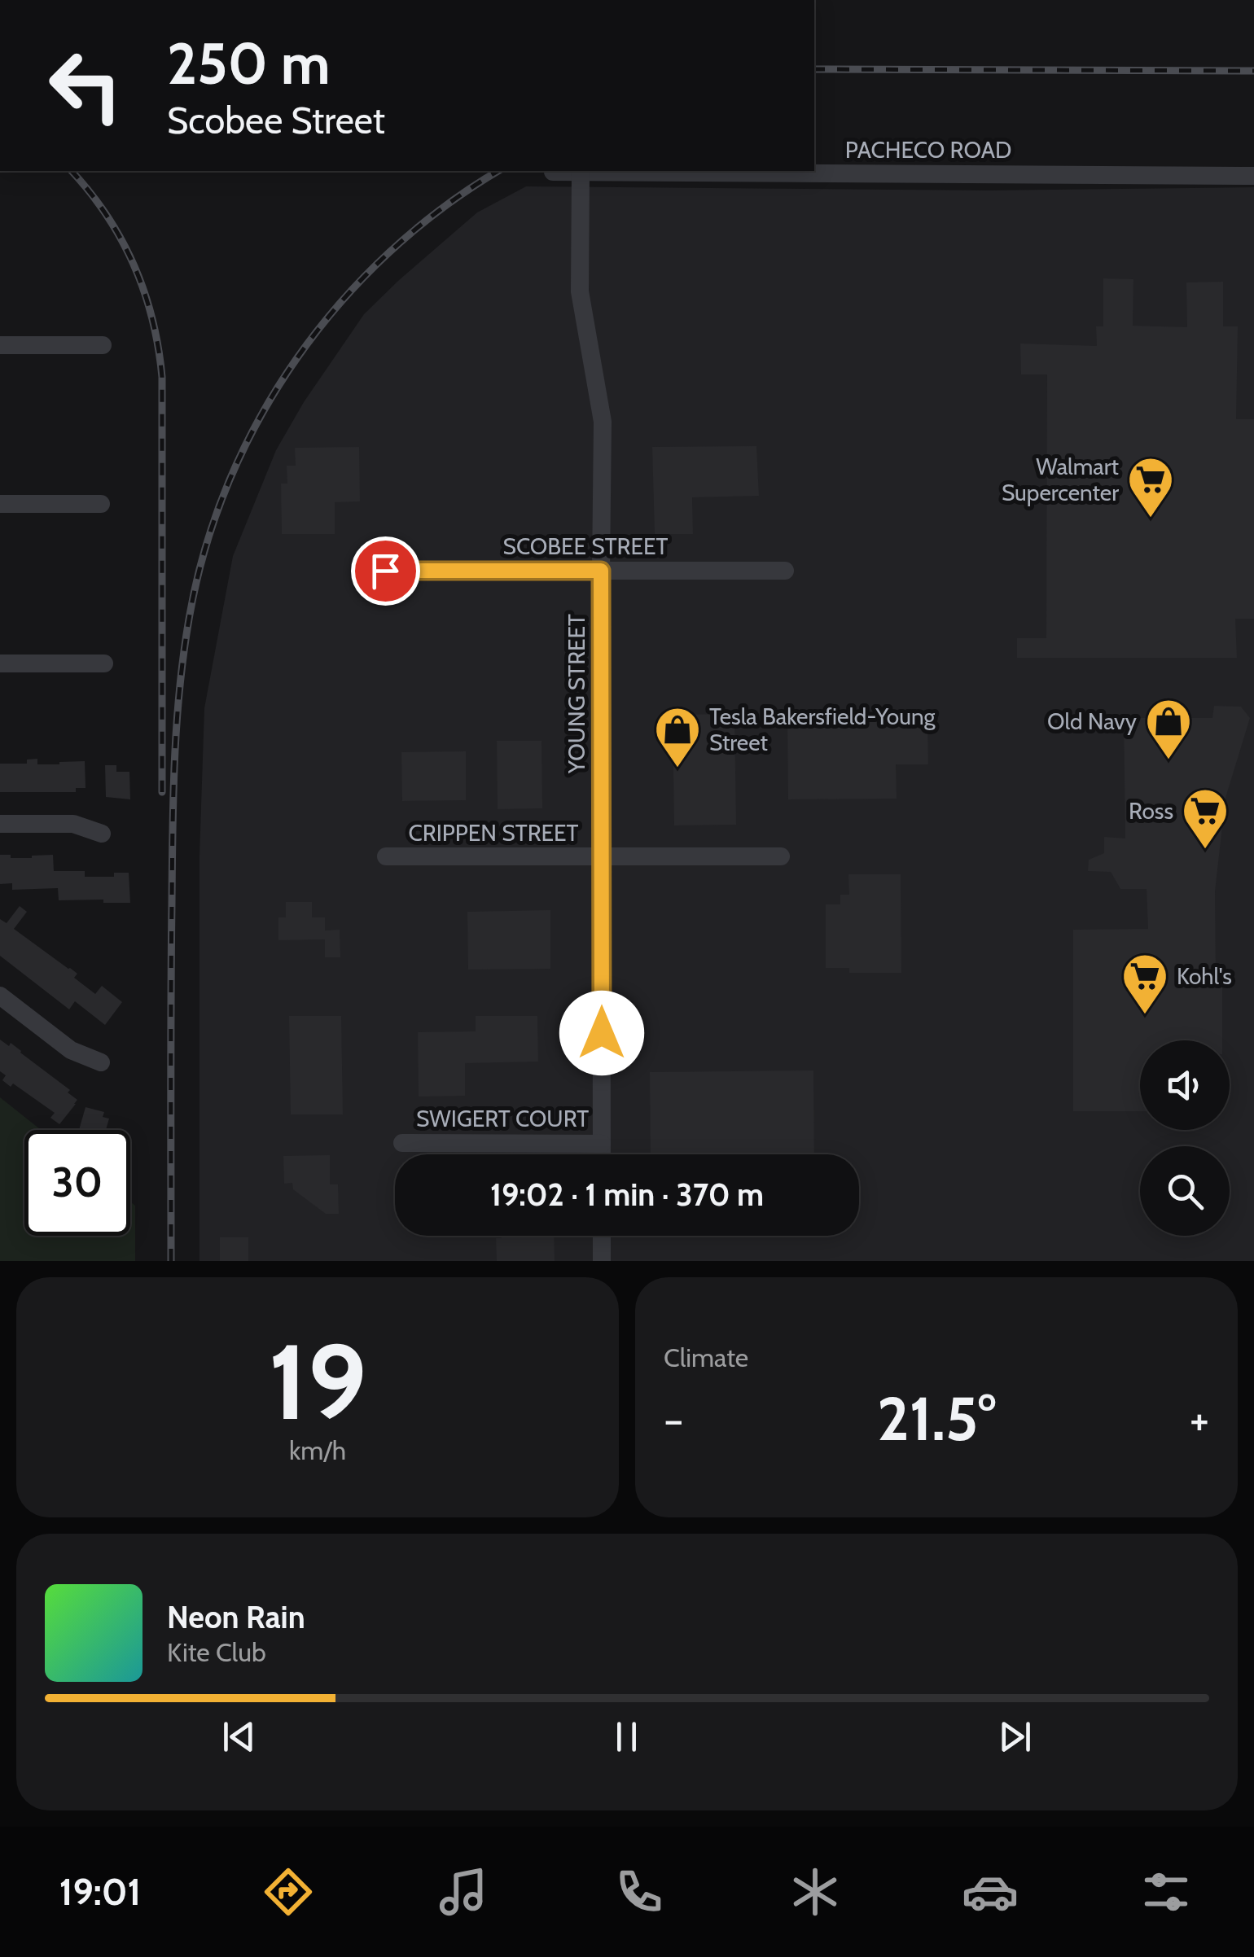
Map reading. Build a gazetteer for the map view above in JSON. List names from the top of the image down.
{
  "streets": {
    "street": [
      "PACHECO ROAD",
      "SCOBEE STREET",
      "YOUNG STREET",
      "CRIPPEN STREET",
      "SWIGERT COURT"
    ]
  },
  "crossings": [
    ["PACHECO ROAD", "YOUNG STREET"],
    ["SCOBEE STREET", "YOUNG STREET"],
    ["YOUNG STREET", "CRIPPEN STREET"],
    ["YOUNG STREET", "SWIGERT COURT"]
  ],
  "places": {
    "supermarket": ["Walmart Supercenter", "Ross", "Kohl's"],
    "shop": ["Old Navy", "Tesla Bakersfield-Young Street"]
  },
  "page": {
    "turn": ["250 m", "Scobee Street"],
    "limit": "30",
    "trip": "19:02 · 1 min · 370 m",
    "tile": [
      ["19", "km/h"],
      "Climate"
    ],
    "heat": ["−", "21.5°", "+"],
    "song": ["Neon Rain", "Kite Club"],
    "tabs": "19:01"
  }
}
